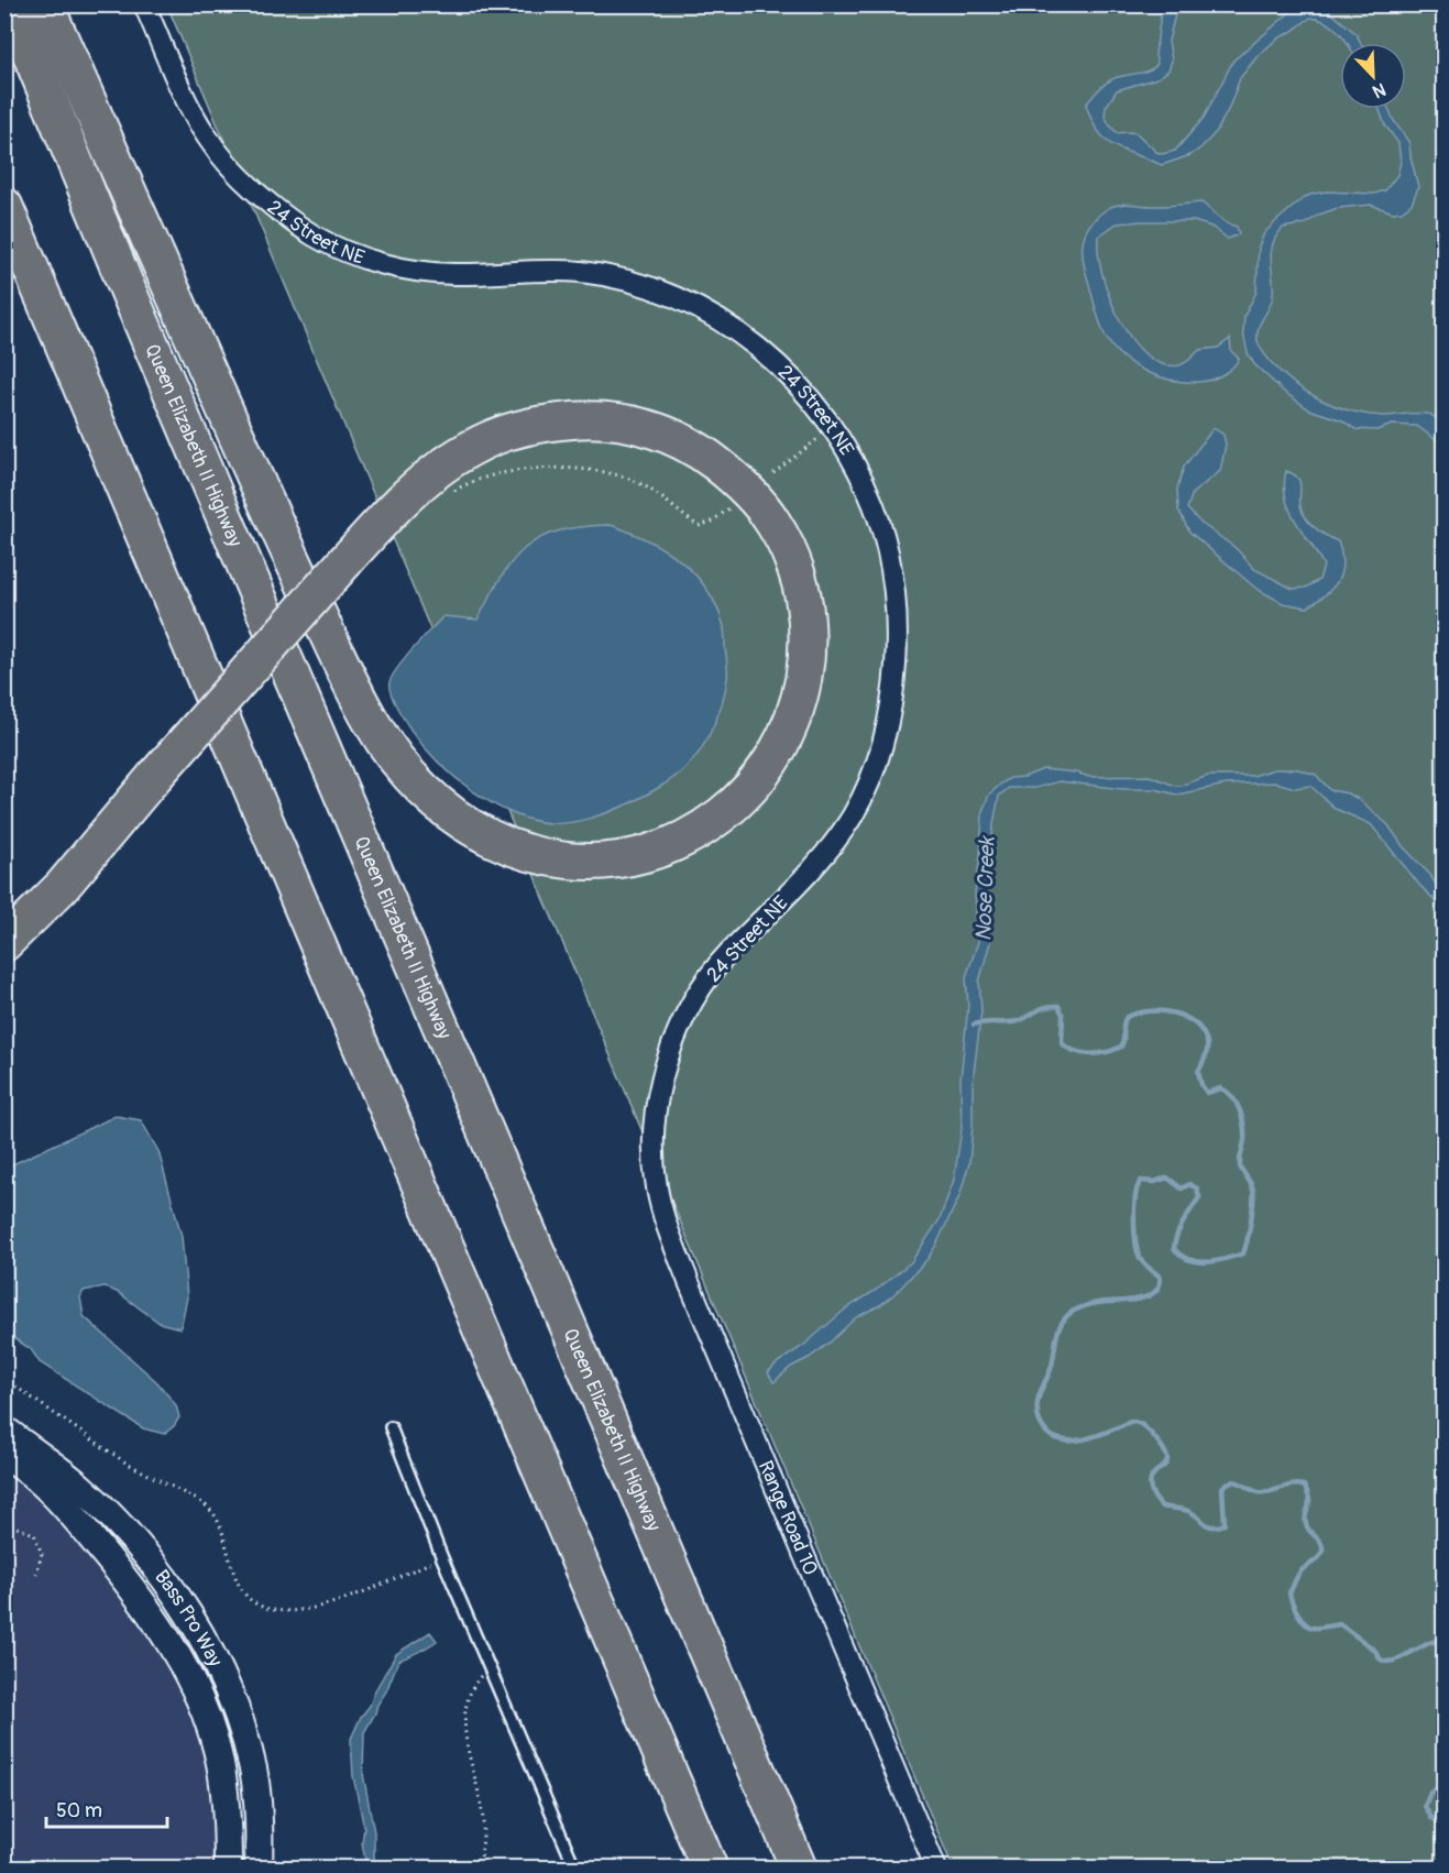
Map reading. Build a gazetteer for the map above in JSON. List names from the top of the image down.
{
  "streets": {
    "highway": ["Queen Elizabeth II Highway"],
    "street": ["24 Street NE", "Range Road 10", "Bass Pro Way"]
  },
  "crossings": [
    ["24 Street NE", "Range Road 10"]
  ],
  "water": ["Nose Creek"],
  "scale_bar": "50 m",
  "north": "bottom right"
}
